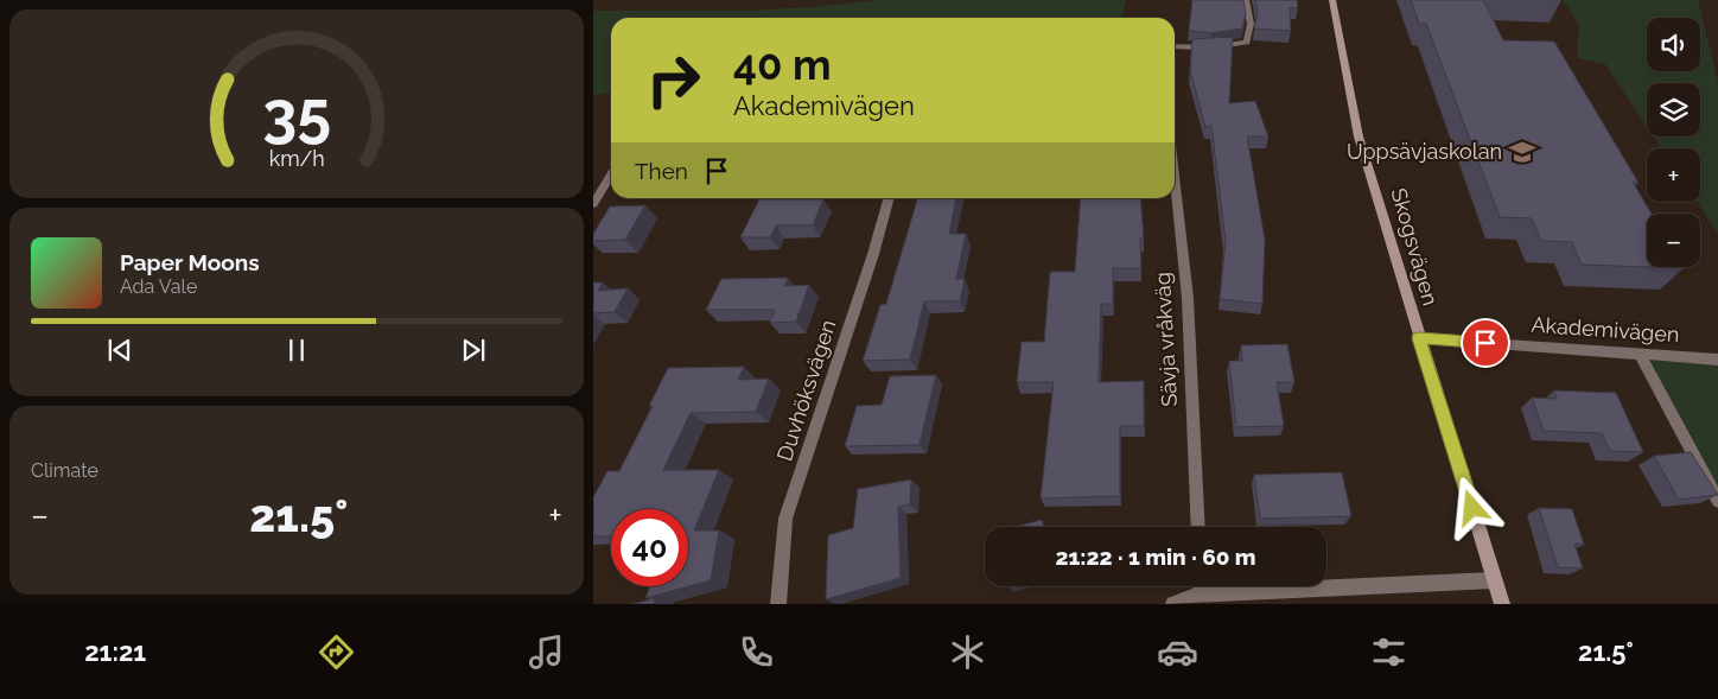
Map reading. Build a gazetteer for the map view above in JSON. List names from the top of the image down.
{
  "streets": {
    "street": [
      "Skogsvägen",
      "Akademivägen",
      "Sävja vråkväg",
      "Duvhöksvägen"
    ]
  },
  "crossings": [
    ["Skogsvägen", "Akademivägen"]
  ],
  "places": {
    "school or university": ["Uppsävjaskolan"]
  },
  "page": {
    "map_buttons": ["+", "−"],
    "turn": ["40 m", "Akademivägen"],
    "then": "Then",
    "song": ["Paper Moons", "Ada Vale"],
    "tile": "Climate",
    "heat": ["−", "21.5°", "+"],
    "limit": "40",
    "trip": "21:22 · 1 min · 60 m",
    "tabs": ["21:21", "21.5°"],
    "gauge": ["35", "km/h"]
  }
}
